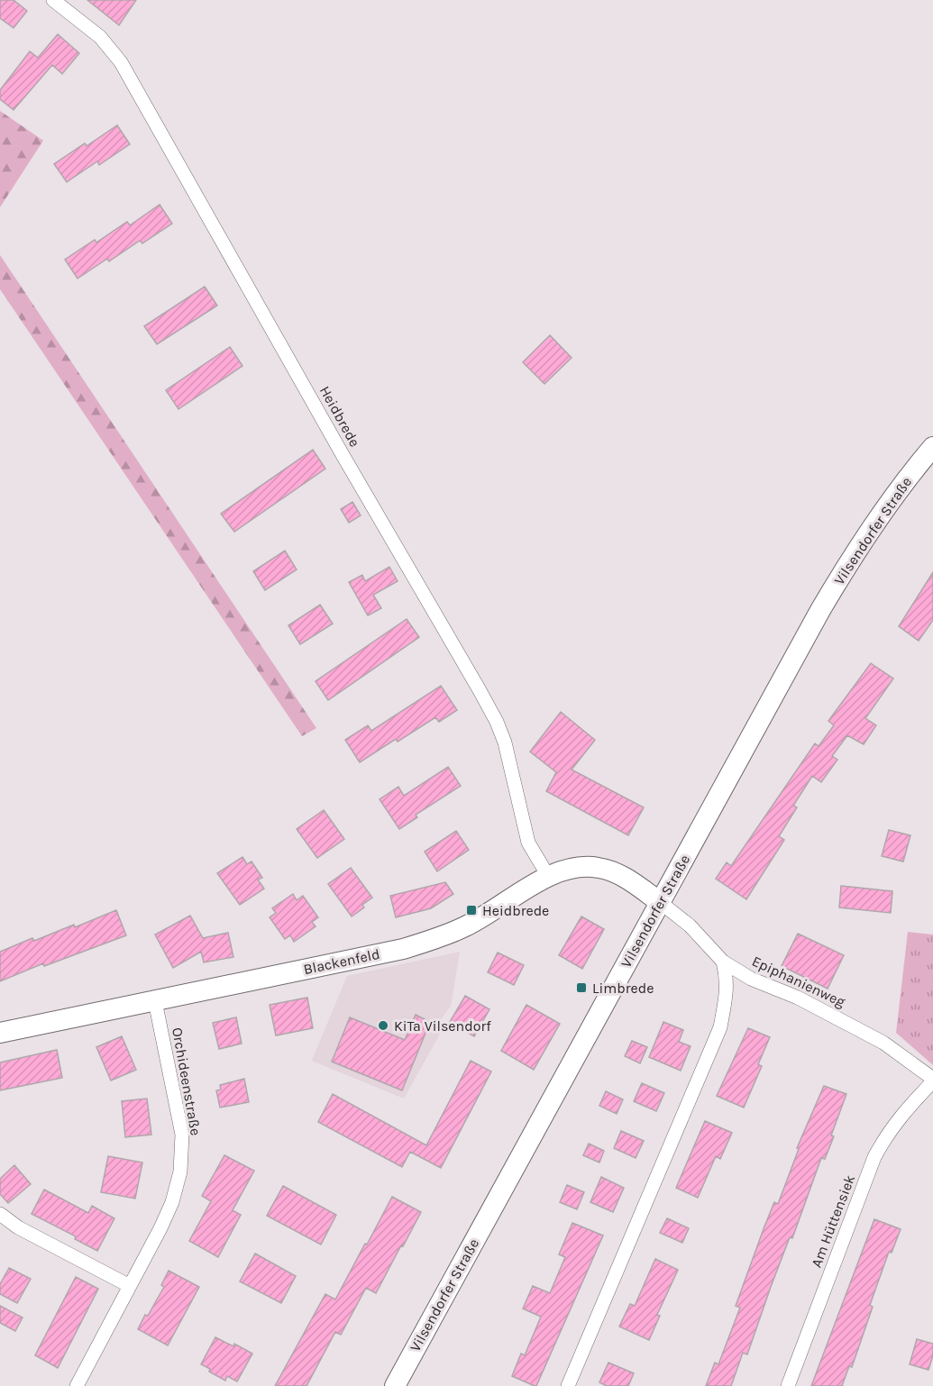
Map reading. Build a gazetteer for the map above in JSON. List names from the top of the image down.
{
  "streets": {
    "main road": ["Vilsendorfer Straße", "Blackenfeld"],
    "street": [
      "Heidbrede",
      "Epiphanienweg",
      "Orchideenstraße",
      "Am Hüttensiek"
    ]
  },
  "crossings": [
    ["Heidbrede", "Blackenfeld"],
    ["Vilsendorfer Straße", "Blackenfeld"],
    ["Vilsendorfer Straße", "Epiphanienweg"],
    ["Blackenfeld", "Epiphanienweg"],
    ["Blackenfeld", "Orchideenstraße"],
    ["Epiphanienweg", "Am Hüttensiek"]
  ],
  "places": {
    "transit": ["Heidbrede", "Limbrede"],
    "other": ["KiTa Vilsendorf"]
  }
}
